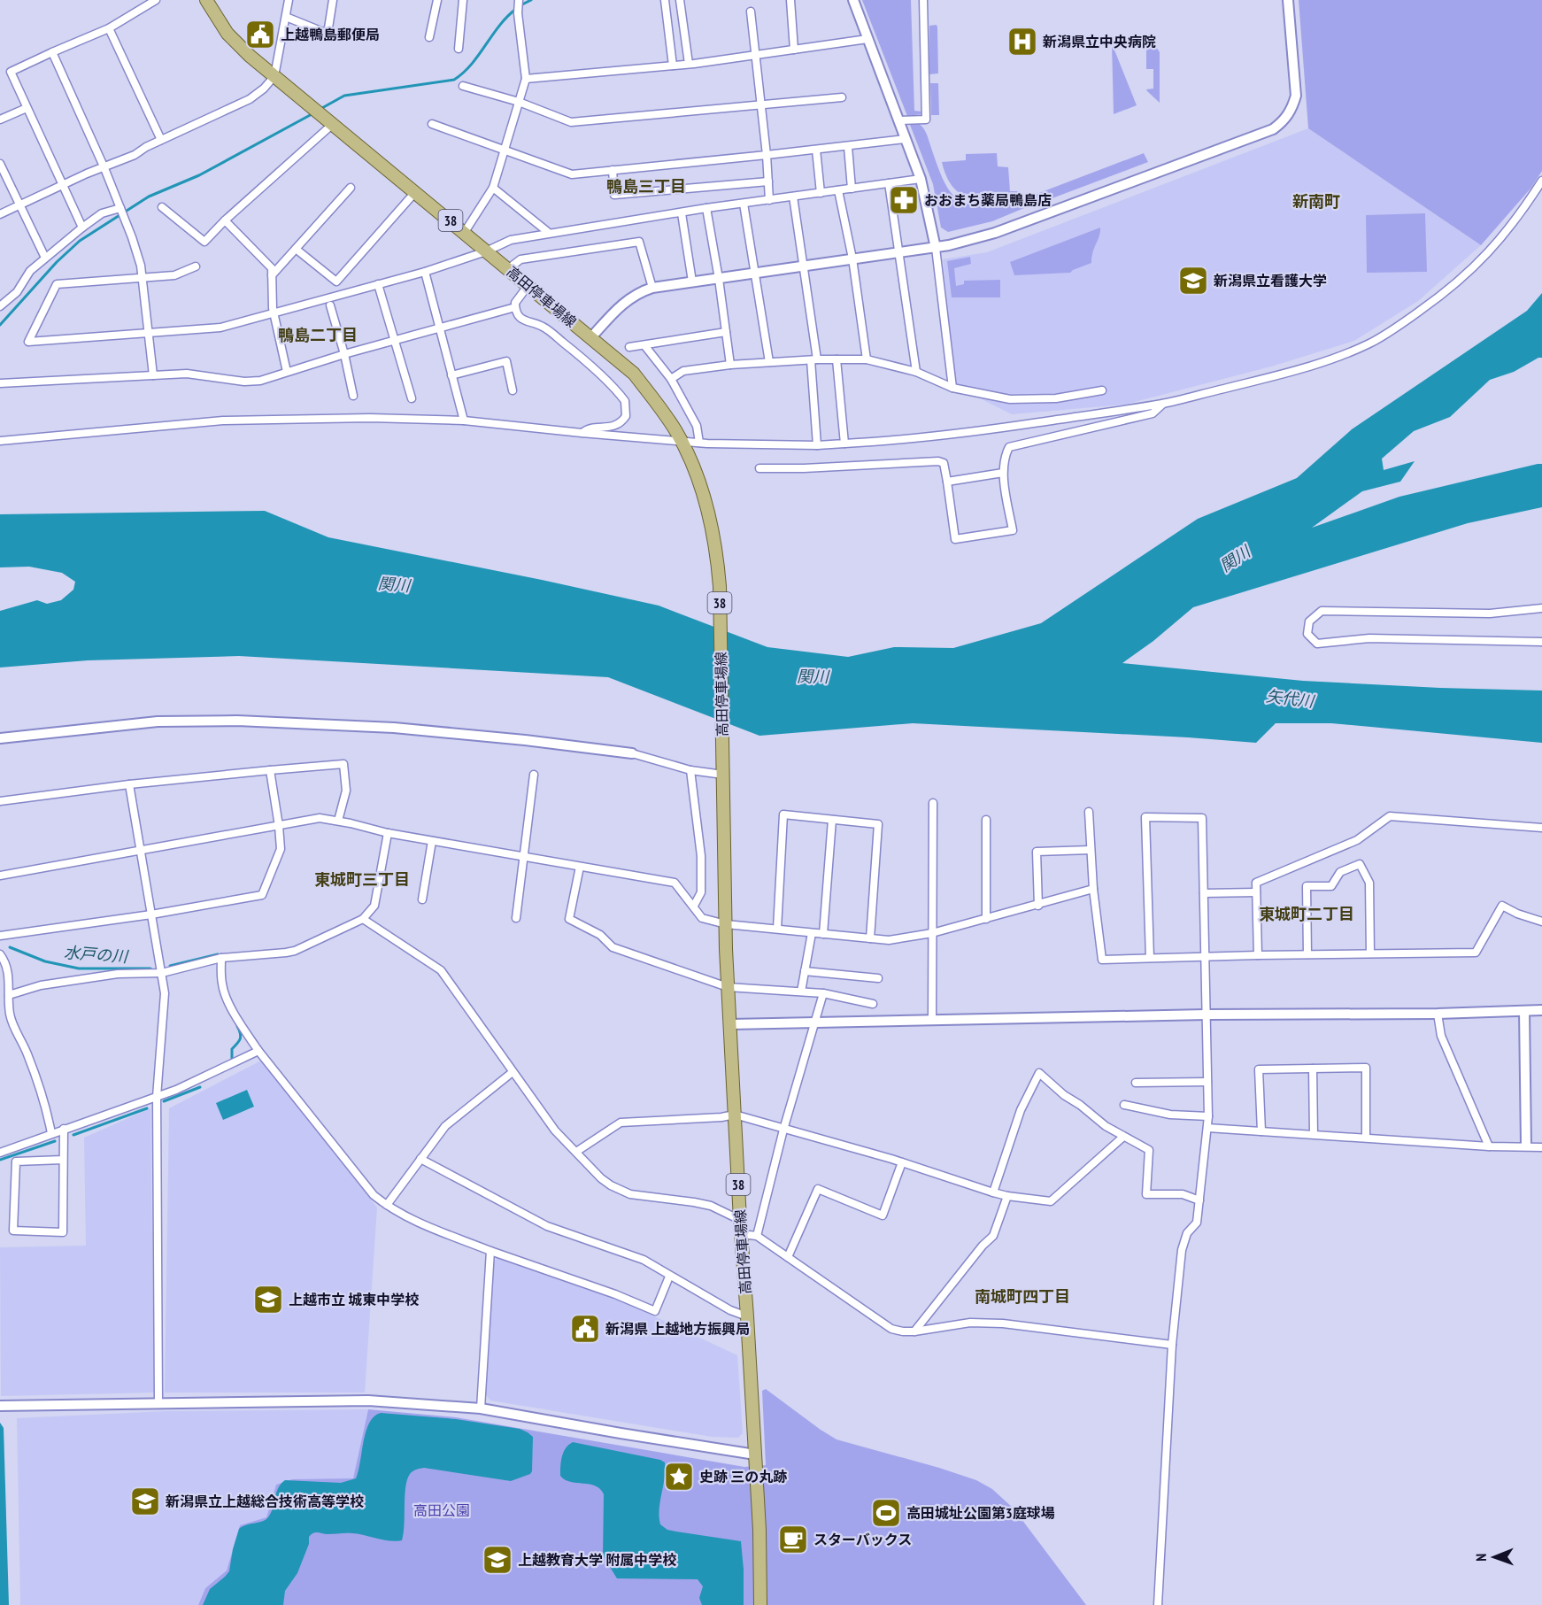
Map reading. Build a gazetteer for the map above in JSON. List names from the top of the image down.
{
  "streets": {
    "main road": ["38", "高田停車場線"]
  },
  "districts": [
    "鴨島三丁目",
    "新南町",
    "鴨島二丁目",
    "東城町三丁目",
    "東城町二丁目",
    "南城町四丁目"
  ],
  "water": ["関川", "矢代川", "水戸の川"],
  "parks": ["高田公園"],
  "places": {
    "public building": ["上越鴨島郵便局", "新潟県 上越地方振興局"],
    "hospital": ["新潟県立中央病院"],
    "pharmacy": ["おおまち薬局鴨島店"],
    "school or university": [
      "新潟県立看護大学",
      "上越市立 城東中学校",
      "新潟県立上越総合技術高等学校",
      "上越教育大学 附属中学校"
    ],
    "place": ["史跡 三の丸跡"],
    "sports": ["高田城址公園第3庭球場"],
    "cafe": ["スターバックス"]
  },
  "north": "left"
}
